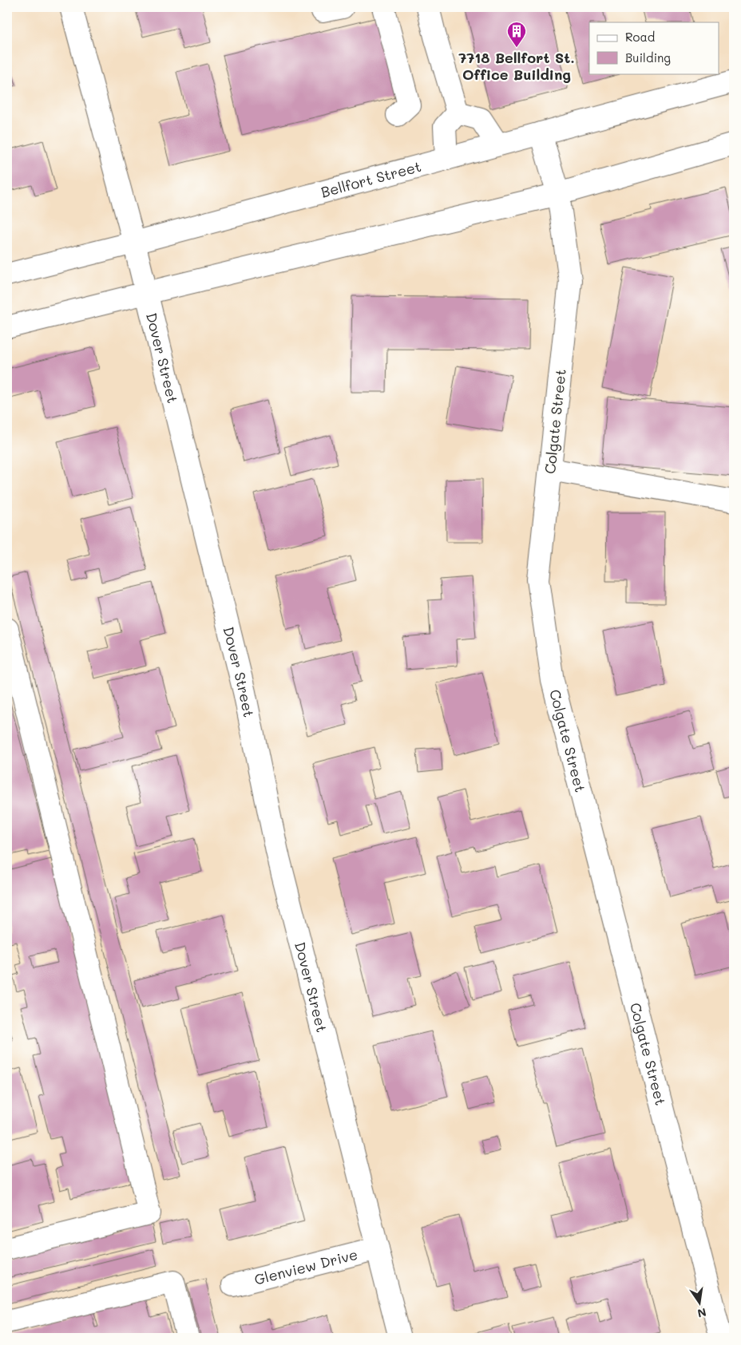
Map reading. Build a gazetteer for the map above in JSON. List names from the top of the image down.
{
  "streets": {
    "street": [
      "Bellfort Street",
      "Dover Street",
      "Colgate Street",
      "Glenview Drive"
    ]
  },
  "crossings": [
    ["Bellfort Street", "Dover Street"],
    ["Bellfort Street", "Colgate Street"],
    ["Dover Street", "Glenview Drive"]
  ],
  "places": {
    "building": ["7718 Bellfort St. Office Building"]
  },
  "legend": ["Road", "Building"],
  "north": "bottom"
}
